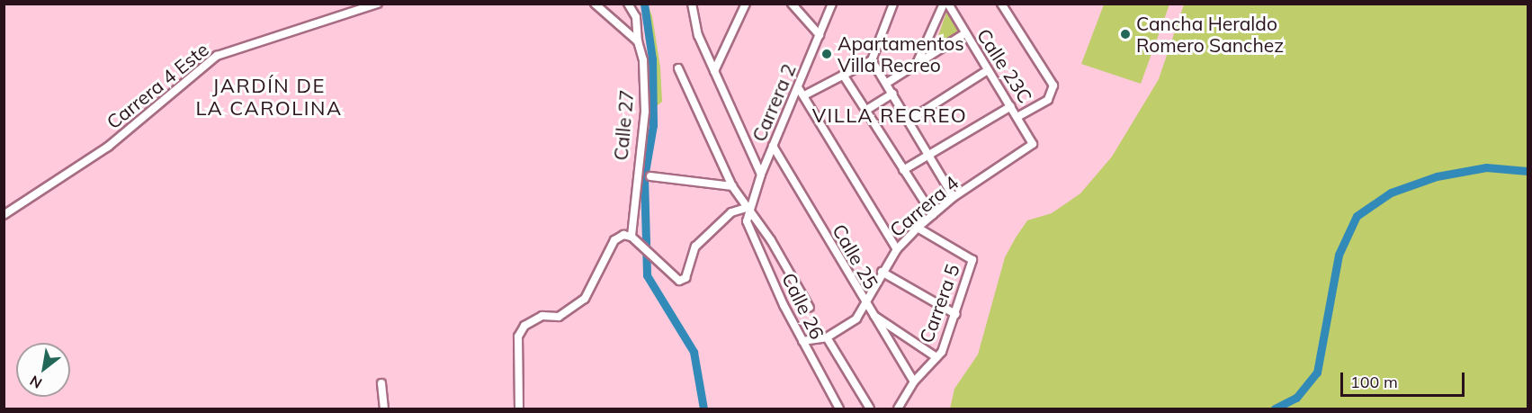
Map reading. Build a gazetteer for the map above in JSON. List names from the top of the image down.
{
  "streets": {
    "street": [
      "Calle 23C",
      "Carrera 4 Este",
      "Carrera 2",
      "Calle 27",
      "Carrera 4",
      "Calle 25",
      "Carrera 5",
      "Calle 26"
    ]
  },
  "crossings": [
    ["Calle 23C", "Carrera 4"],
    ["Carrera 2", "Calle 25"],
    ["Carrera 2", "Calle 26"],
    ["Carrera 4", "Calle 25"],
    ["Carrera 4", "Carrera 5"],
    ["Calle 25", "Carrera 5"]
  ],
  "districts": ["JARDÍN DE LA CAROLINA", "VILLA RECREO"],
  "places": ["Cancha Heraldo Romero Sanchez", "Apartamentos Villa Recreo"],
  "scale_bar": "100 m",
  "north": "bottom left"
}
